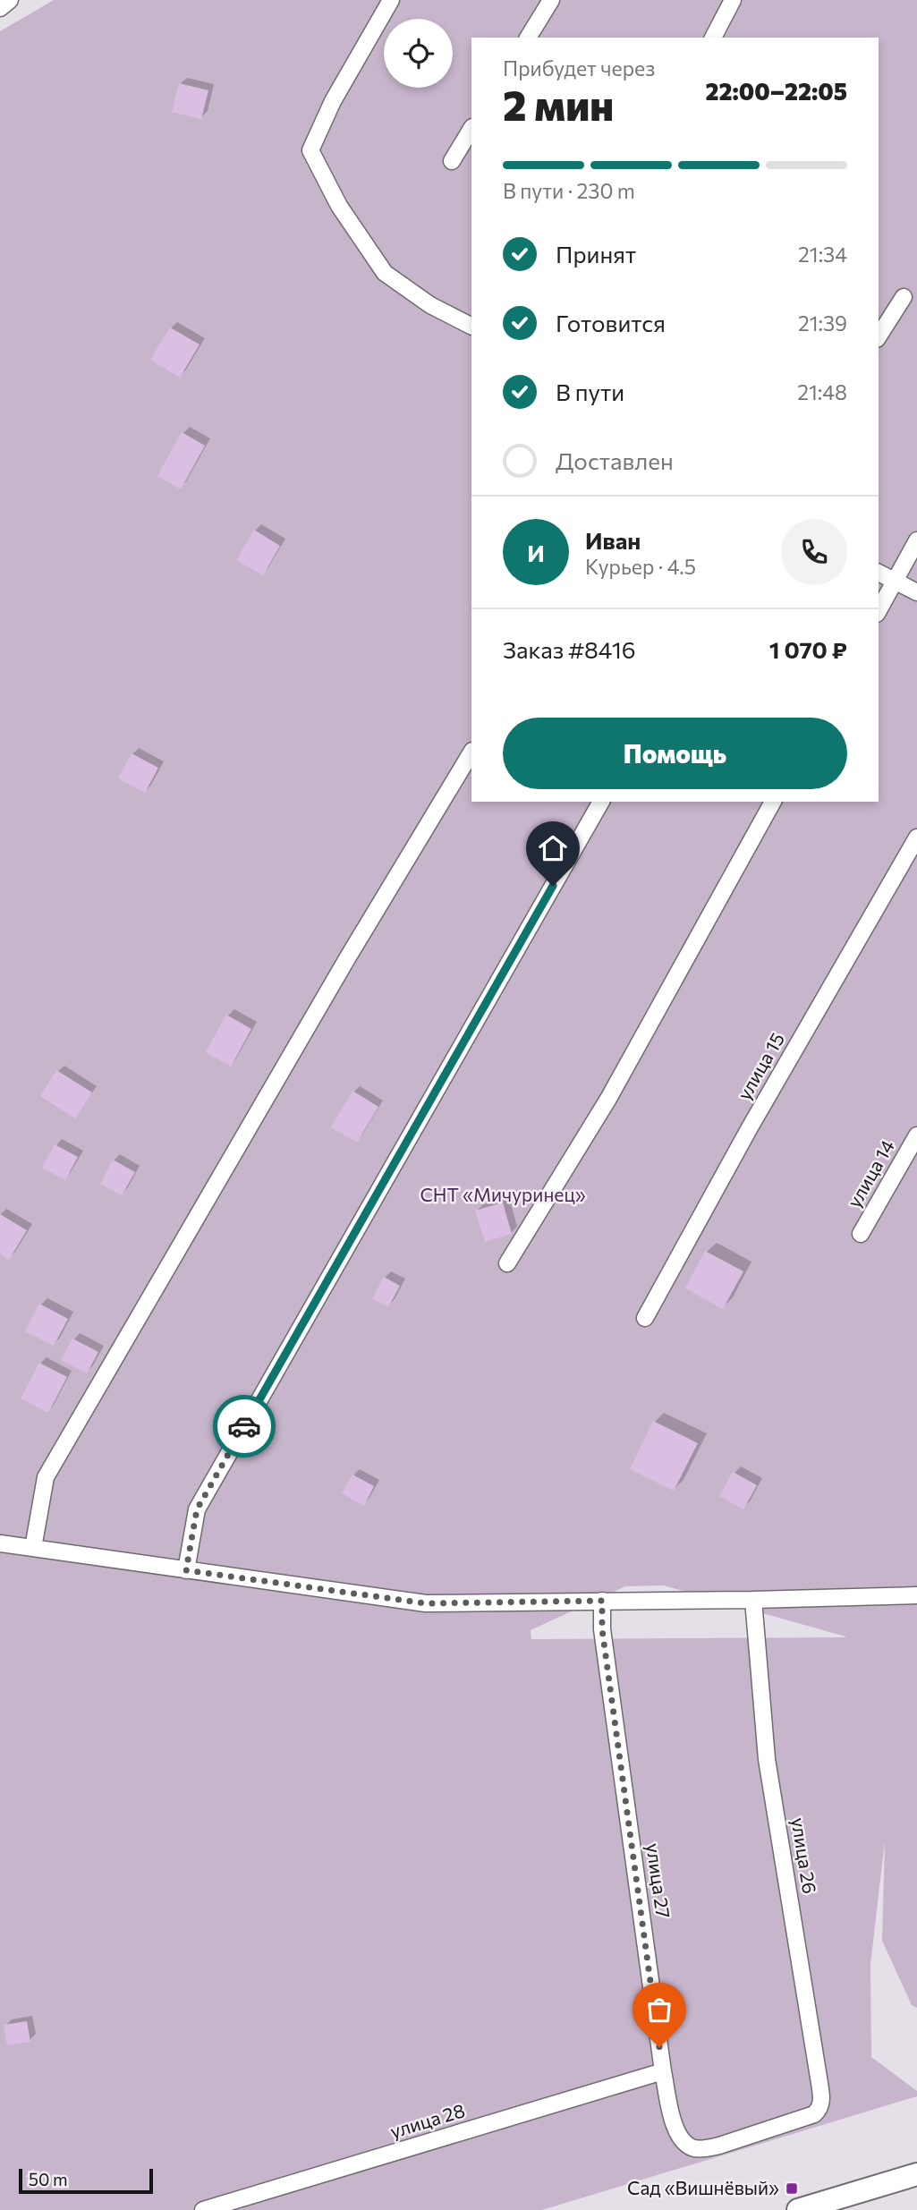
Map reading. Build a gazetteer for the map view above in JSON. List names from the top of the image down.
{
  "streets": {
    "street": [
      "улица 15",
      "улица 14",
      "улица 26",
      "улица 27",
      "улица 28"
    ]
  },
  "crossings": [
    ["улица 26", "улица 27"],
    ["улица 27", "улица 28"]
  ],
  "parks": ["СНТ «Мичуринец»"],
  "places": {
    "transit": ["Сад «Вишнёвый»"]
  },
  "scale_bar": "50 m",
  "page": {
    "heading": ["2 мин", "Прибудет через", "22:00–22:05"],
    "panel": [
      "Иван",
      "Курьер · 4.5",
      "Заказ #8416",
      "1 070 ₽"
    ],
    "bar": "В пути · 230 m",
    "list": [
      ["Принят", "21:34"],
      ["Готовится", "21:39"],
      ["В пути", "21:48"],
      "Доставлен"
    ],
    "round": "И",
    "buttons": "Помощь",
    "scale": "50 m"
  }
}
